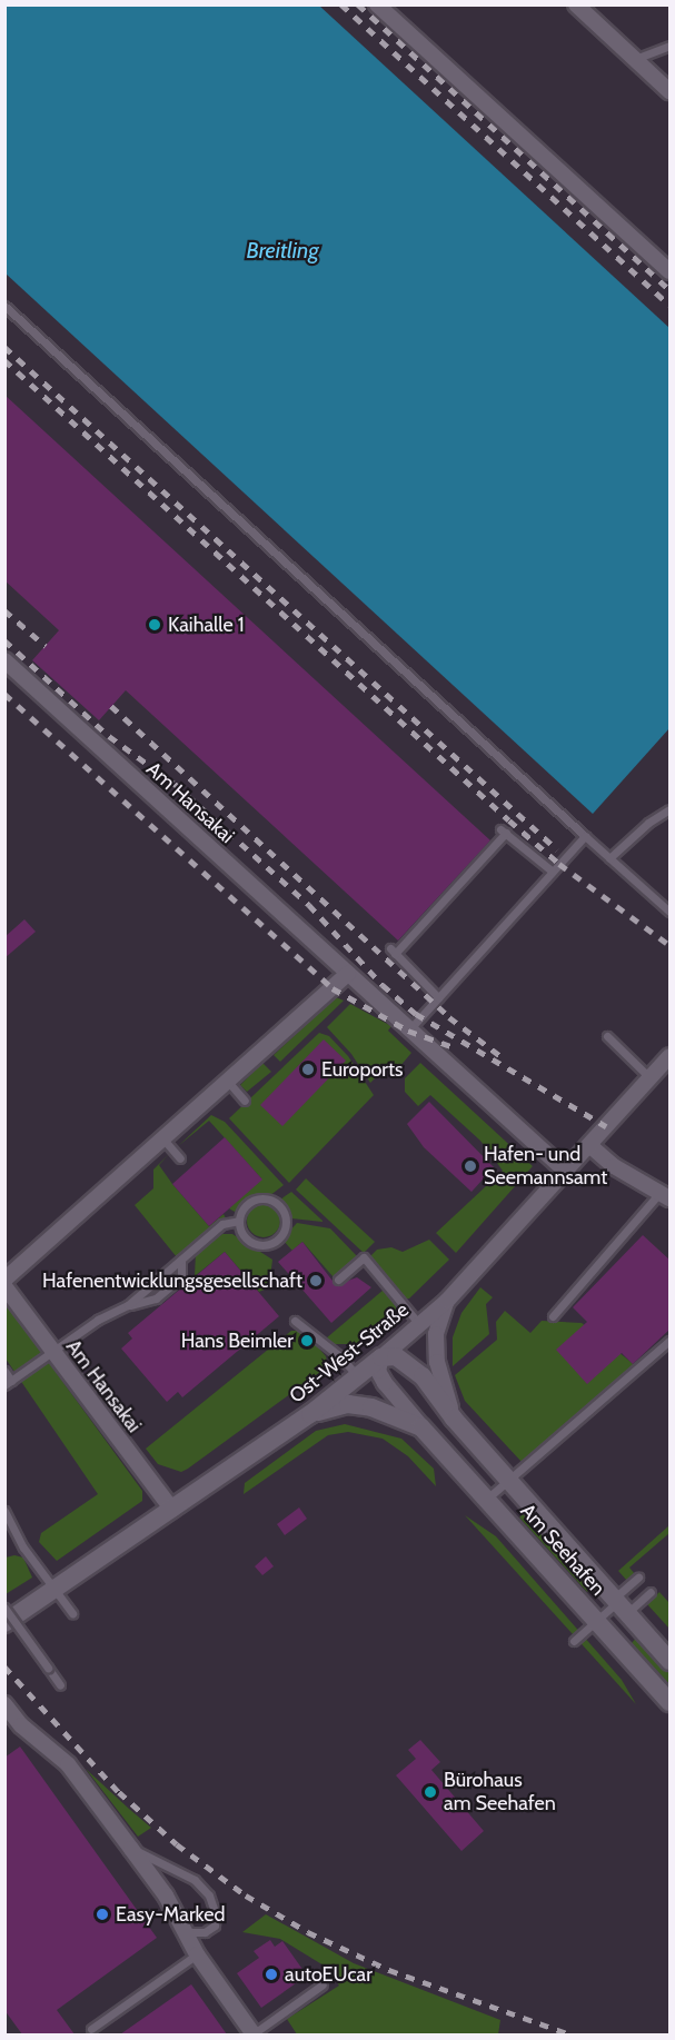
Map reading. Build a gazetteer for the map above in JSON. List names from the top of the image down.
{
  "streets": {
    "street": ["Am Hansakai", "Ost-West-Straße", "Am Seehafen"]
  },
  "crossings": [
    ["Am Hansakai", "Ost-West-Straße"],
    ["Ost-West-Straße", "Am Seehafen"]
  ],
  "water": ["Breitling"],
  "places": [
    "Kaihalle 1",
    "Euroports",
    "Hafen- und Seemannsamt",
    "Hafenentwicklungsgesellschaft",
    "Hans Beimler",
    "Bürohaus am Seehafen",
    "Easy-Marked",
    "autoEUcar"
  ]
}
